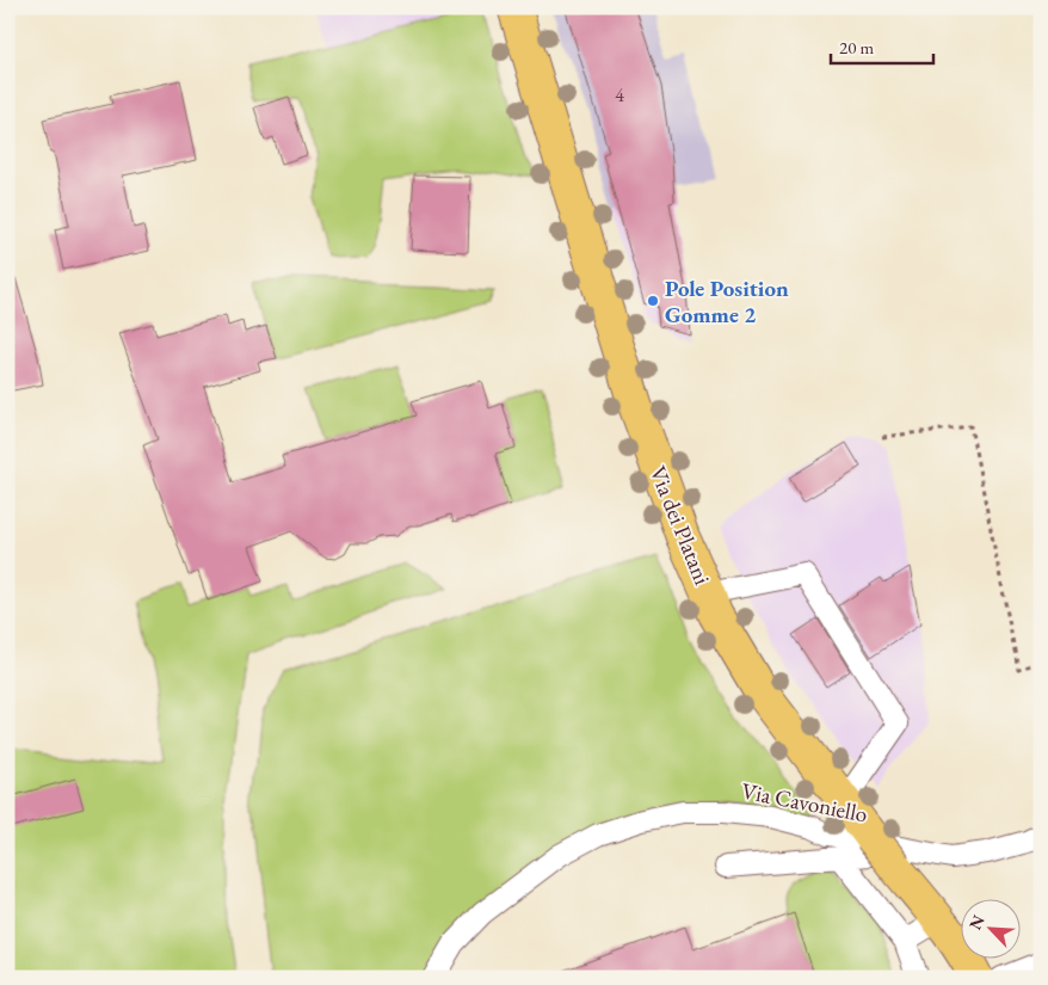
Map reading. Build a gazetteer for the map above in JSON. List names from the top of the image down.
{
  "streets": {
    "main road": ["Via dei Platani"],
    "lane": ["Via Cavoniello"]
  },
  "places": ["Pole Position Gomme 2"],
  "house_numbers": ["4"],
  "scale_bar": "20 m",
  "north": "top left"
}
